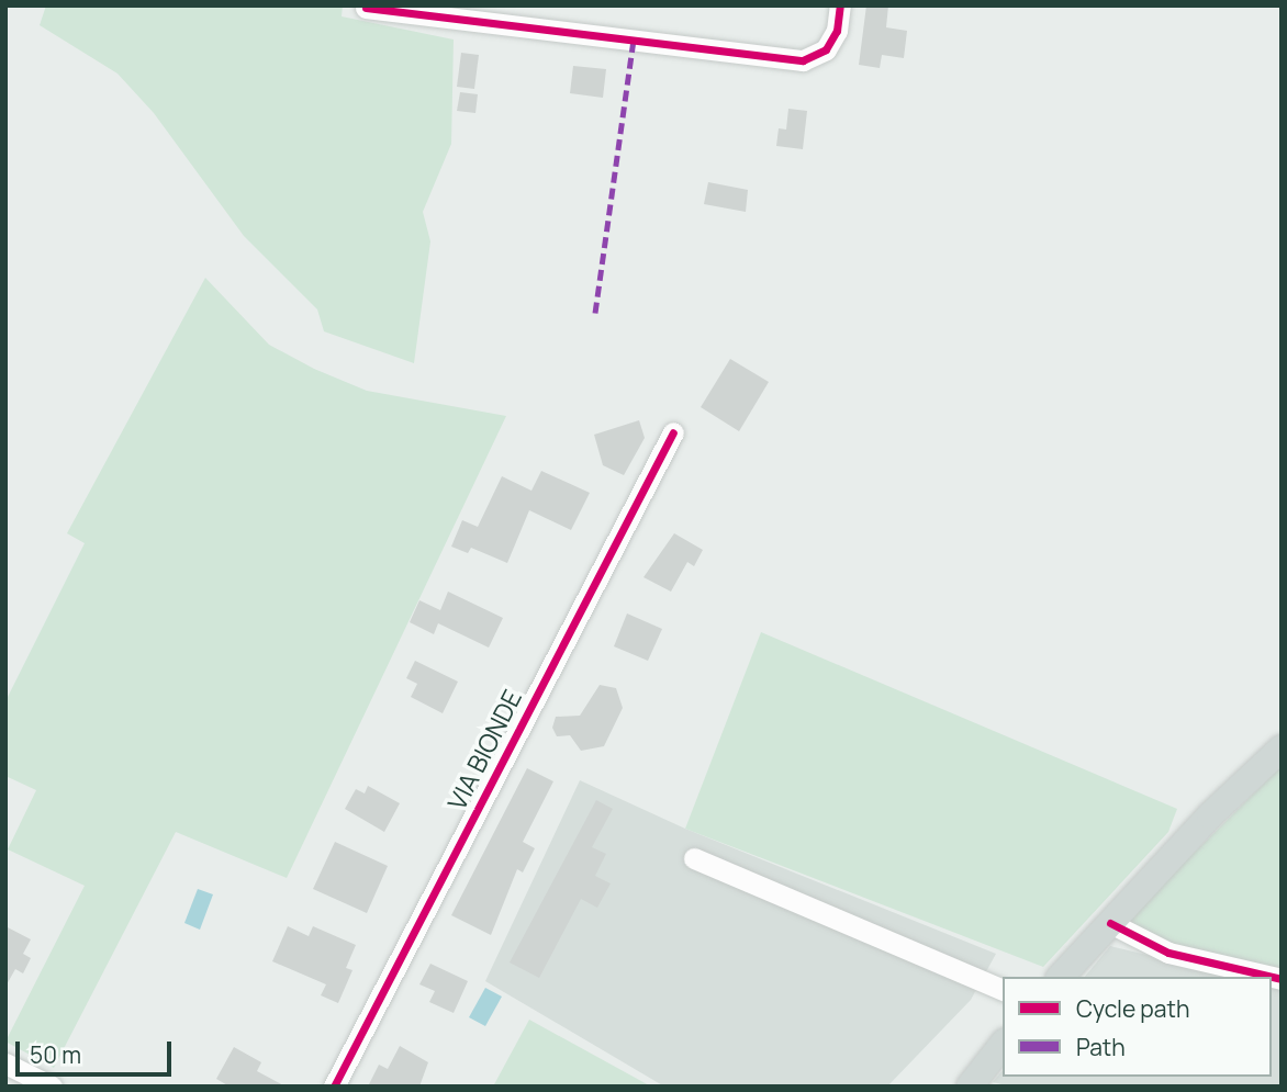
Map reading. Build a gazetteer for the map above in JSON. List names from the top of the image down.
{
  "streets": {
    "street": ["VIA BIONDE"]
  },
  "legend": ["Cycle path", "Path"],
  "scale_bar": "50 m"
}
